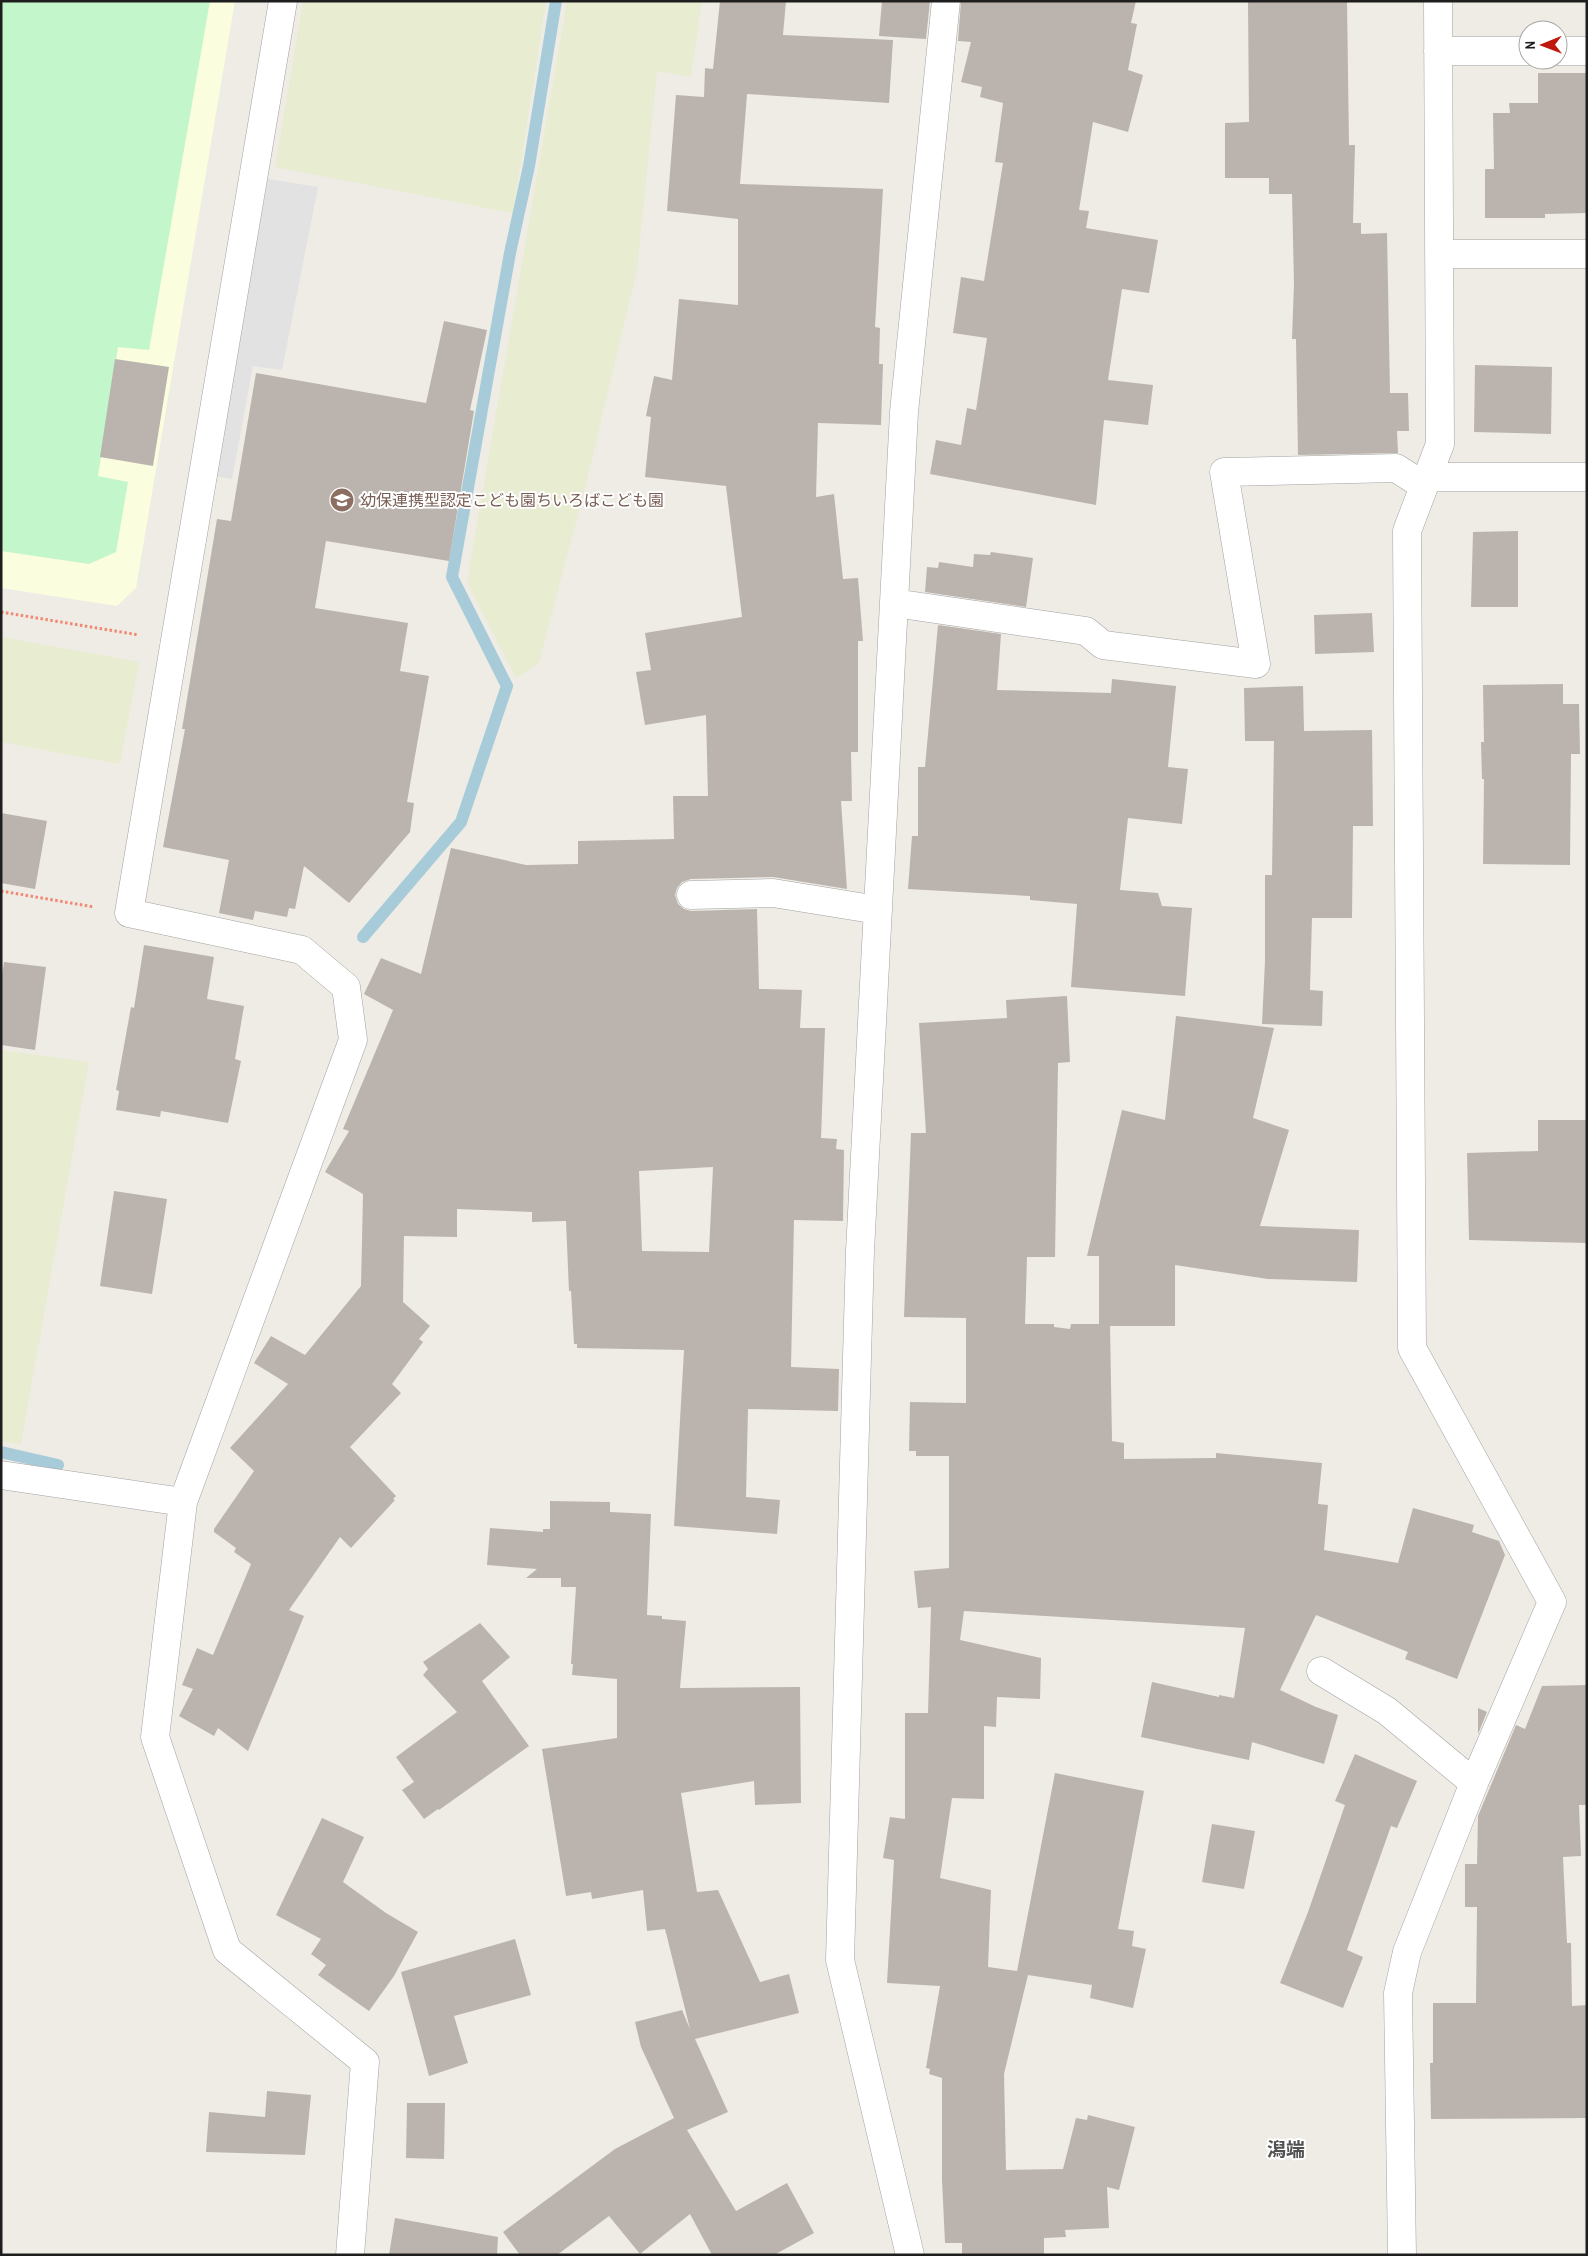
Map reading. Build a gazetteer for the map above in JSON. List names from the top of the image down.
{
  "districts": ["潟端"],
  "places": {
    "school or university": ["幼保連携型認定こども園ちいろばこども園"]
  },
  "north": "left"
}
